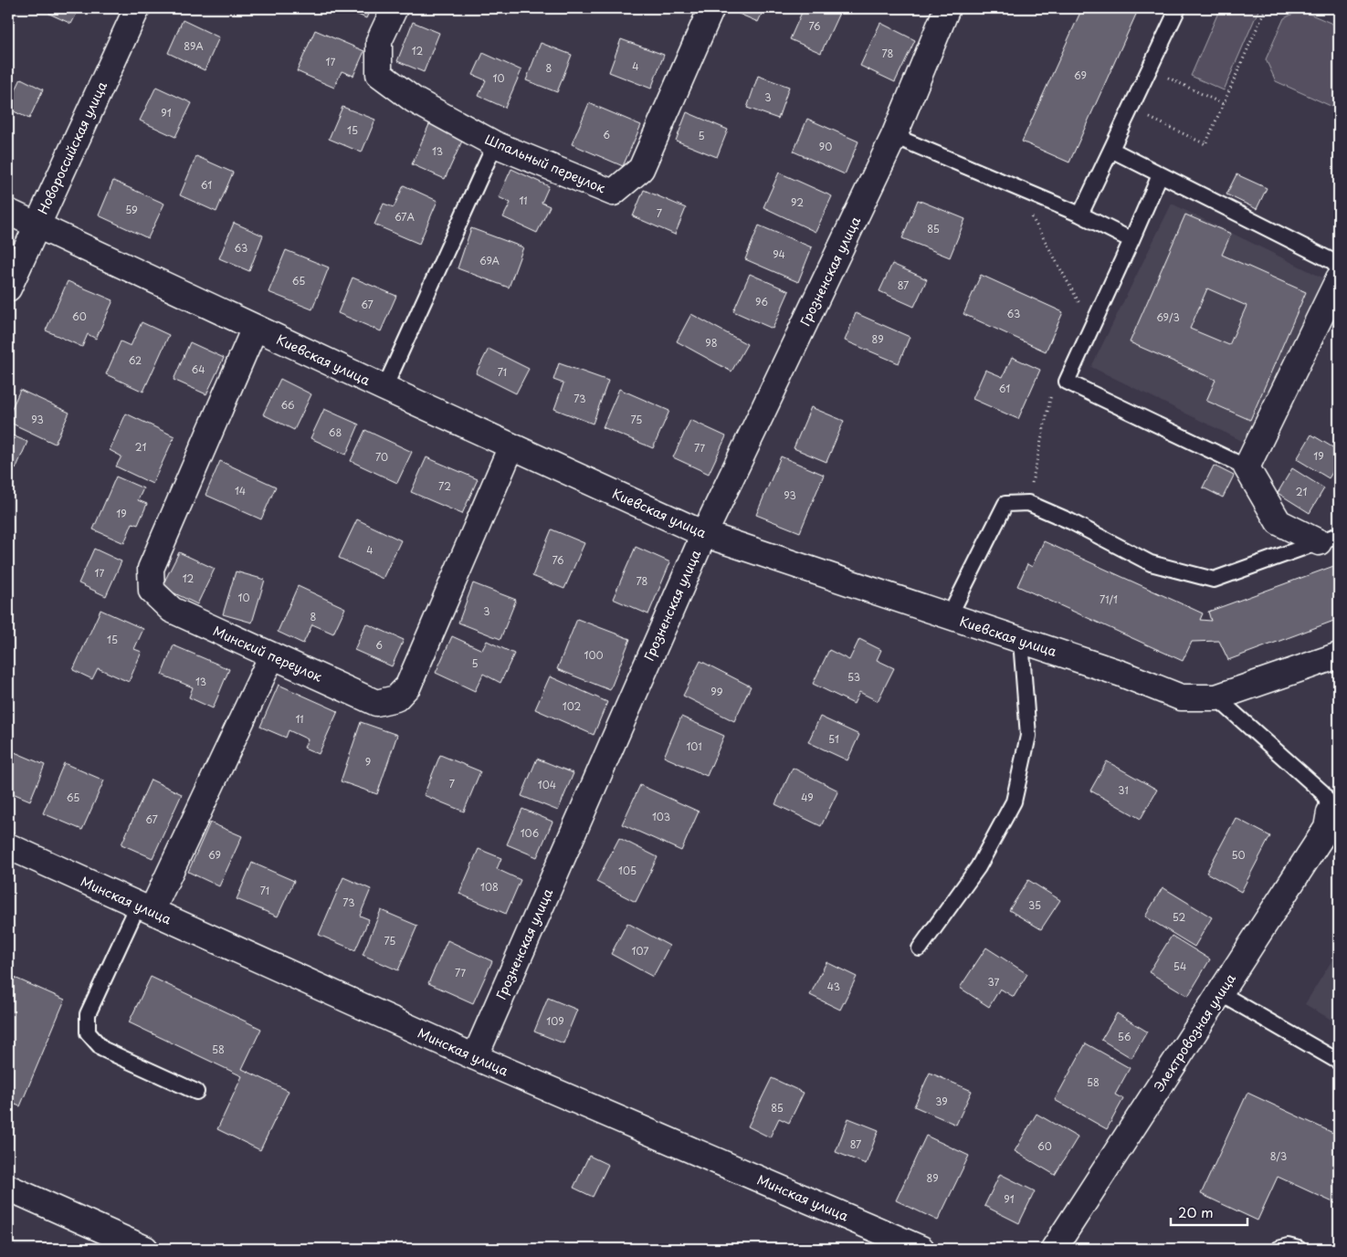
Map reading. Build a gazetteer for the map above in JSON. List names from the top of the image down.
{
  "streets": {
    "street": [
      "Новороссийская улица",
      "Шпальный переулок",
      "Грозненская улица",
      "Киевская улица",
      "Минский переулок",
      "Минская улица",
      "Электровозная улица"
    ]
  },
  "crossings": [
    ["Новороссийская улица", "Киевская улица"],
    ["Грозненская улица", "Киевская улица"],
    ["Грозненская улица", "Минская улица"],
    ["Киевская улица", "Минский переулок"]
  ],
  "house_numbers": [
    "76",
    "89А",
    "12",
    "78",
    "17",
    "4",
    "8",
    "69",
    "10",
    "3",
    "91",
    "15",
    "6",
    "5",
    "90",
    "13",
    "61",
    "11",
    "92",
    "59",
    "7",
    "67А",
    "85",
    "63",
    "94",
    "69А",
    "65",
    "87",
    "96",
    "67",
    "63",
    "60",
    "69/3",
    "89",
    "98",
    "62",
    "64",
    "71",
    "61",
    "73",
    "66",
    "93",
    "75",
    "68",
    "21",
    "77",
    "19",
    "70",
    "72",
    "14",
    "21",
    "93",
    "19",
    "4",
    "76",
    "17",
    "12",
    "78",
    "10",
    "71/1",
    "3",
    "8",
    "15",
    "6",
    "100",
    "5",
    "53",
    "13",
    "99",
    "102",
    "11",
    "51",
    "101",
    "9",
    "7",
    "104",
    "31",
    "65",
    "49",
    "103",
    "67",
    "106",
    "69",
    "50",
    "105",
    "108",
    "71",
    "73",
    "35",
    "52",
    "75",
    "107",
    "54",
    "77",
    "37",
    "43",
    "109",
    "56",
    "58",
    "58",
    "39",
    "85",
    "87",
    "60",
    "8/3",
    "89",
    "91"
  ],
  "scale_bar": "20 m"
}
